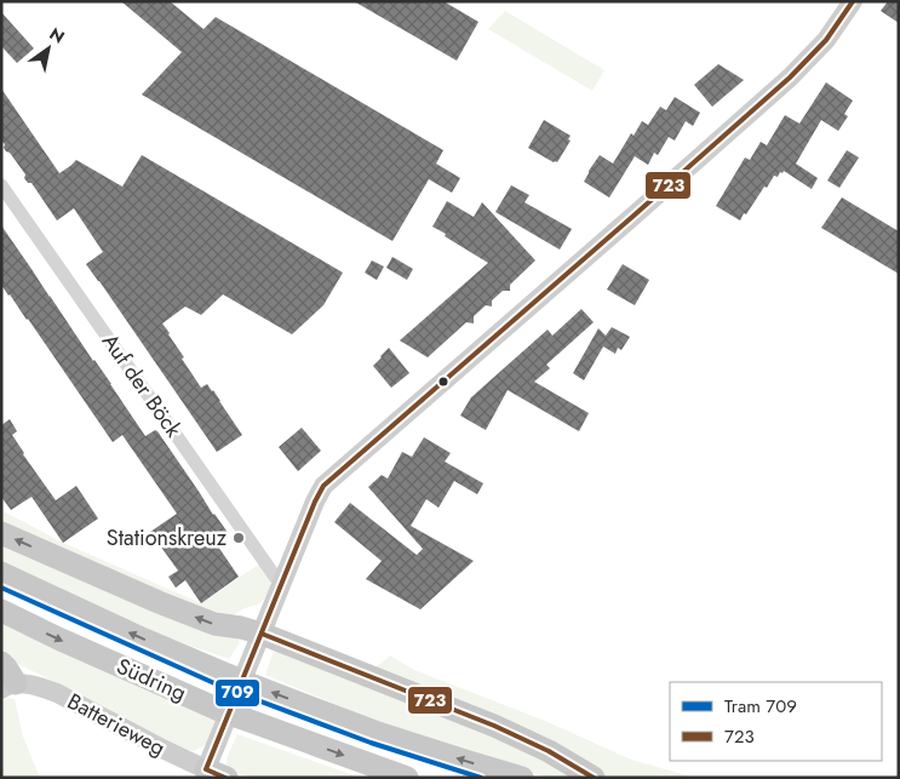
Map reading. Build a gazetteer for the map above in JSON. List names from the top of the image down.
{
  "streets": {
    "main road": ["Südring"],
    "street": ["Auf der Böck", "Batterieweg"]
  },
  "places": ["Stationskreuz"],
  "lines": ["transit line 723", "tram line 709"],
  "legend": ["Tram 709", "723"],
  "north": "top right"
}
